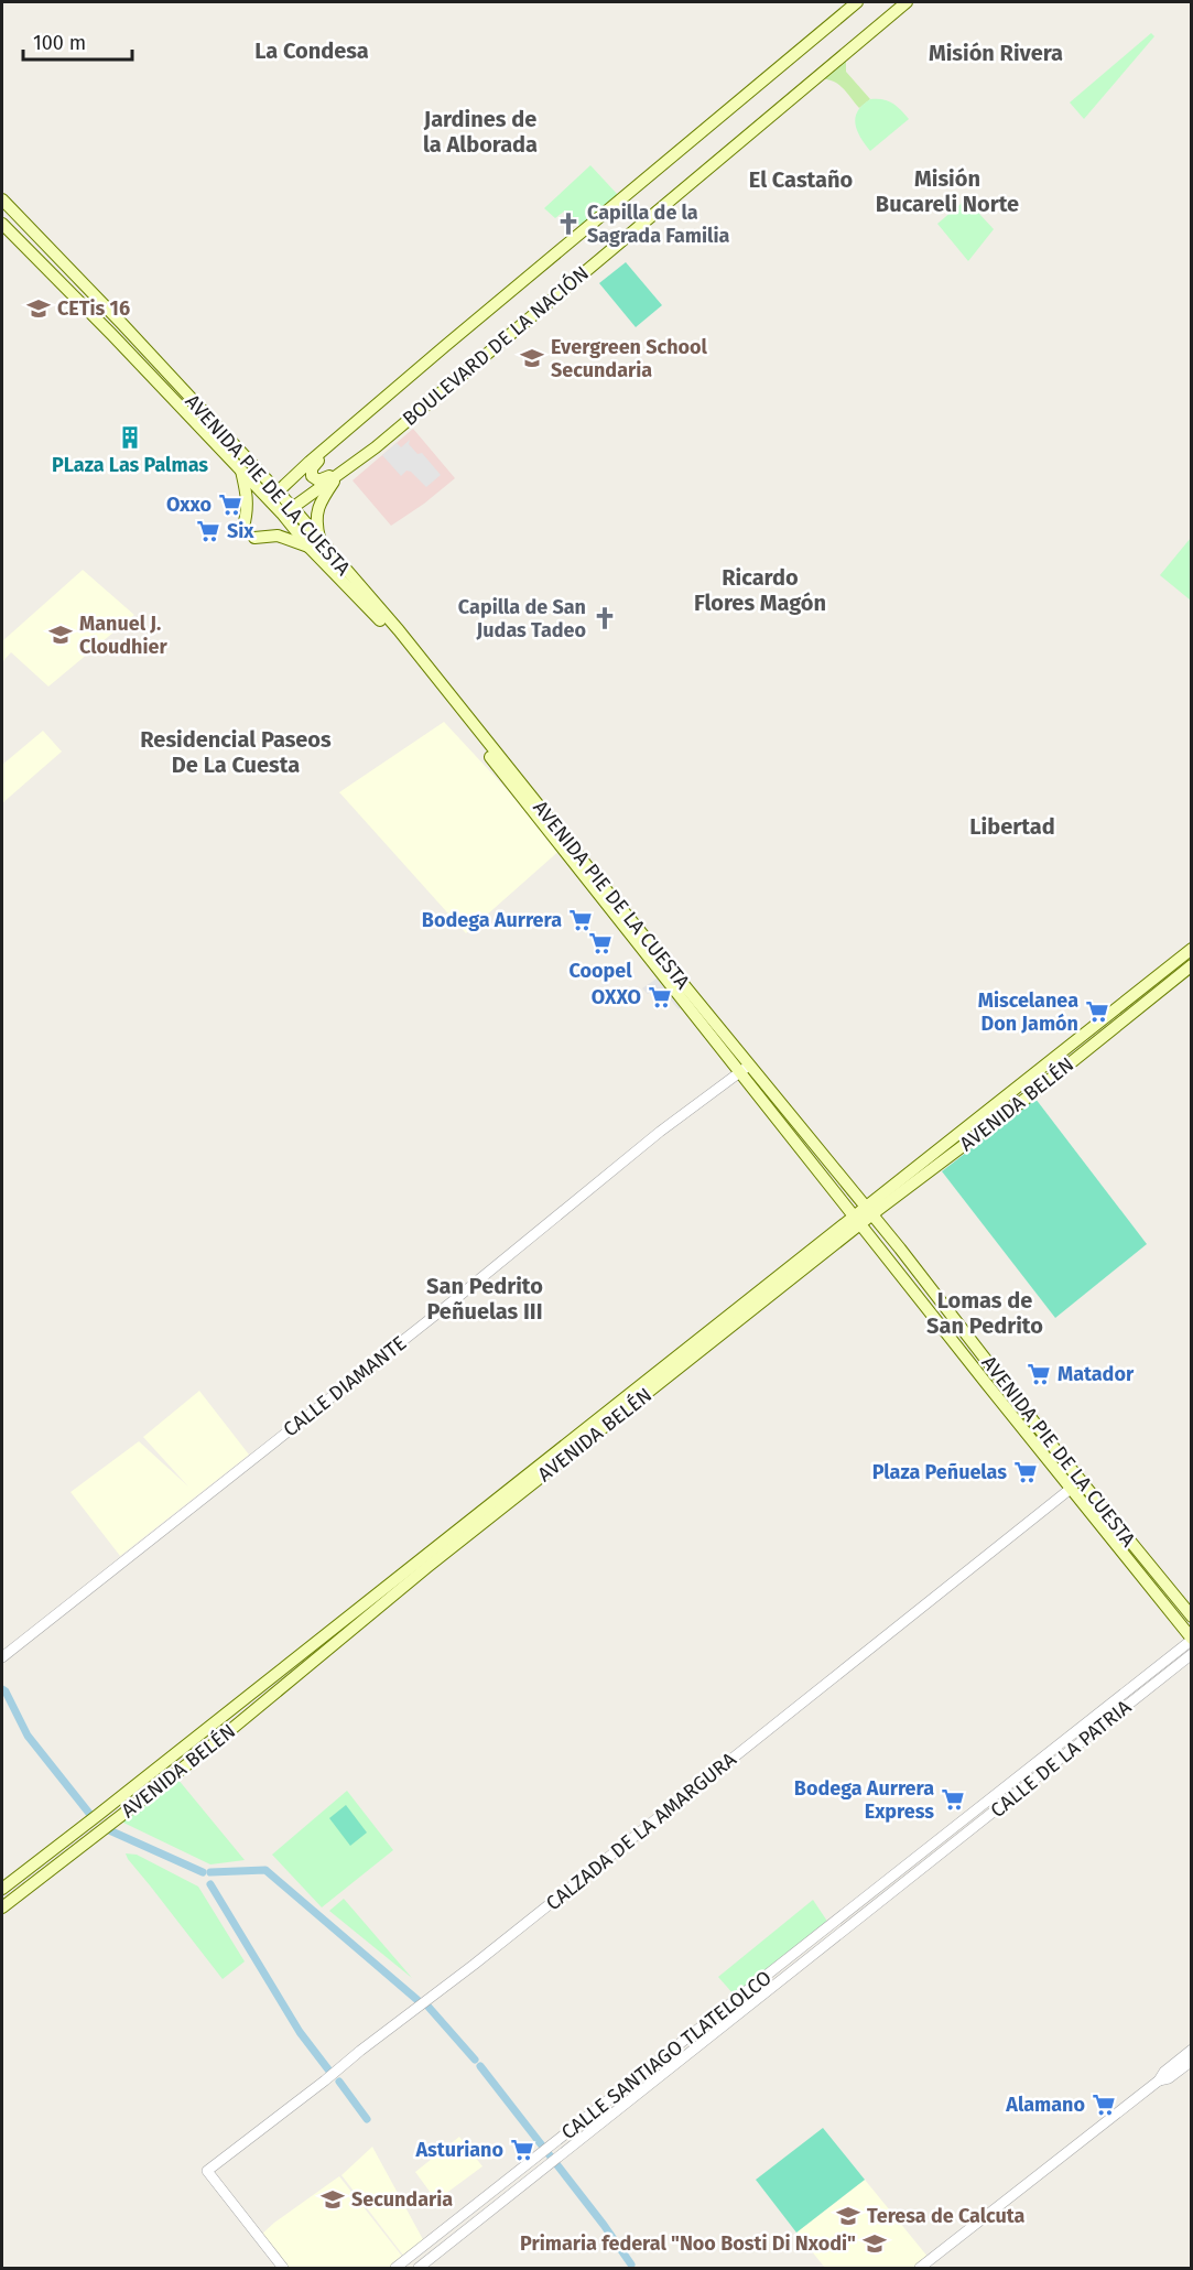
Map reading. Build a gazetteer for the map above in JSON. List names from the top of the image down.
{
  "streets": {
    "main road": ["BOULEVARD DE LA NACIÓN", "AVENIDA PIE DE LA CUESTA", "AVENIDA BELÉN"],
    "street": [
      "CALLE DIAMANTE",
      "CALLE DE LA PATRIA",
      "CALZADA DE LA AMARGURA",
      "CALLE SANTIAGO TLATELOLCO"
    ]
  },
  "crossings": [
    ["BOULEVARD DE LA NACIÓN", "AVENIDA PIE DE LA CUESTA"],
    ["AVENIDA PIE DE LA CUESTA", "AVENIDA BELÉN"],
    ["AVENIDA PIE DE LA CUESTA", "CALLE DIAMANTE"],
    ["AVENIDA PIE DE LA CUESTA", "CALLE DE LA PATRIA"],
    ["AVENIDA PIE DE LA CUESTA", "CALZADA DE LA AMARGURA"],
    ["CALLE DE LA PATRIA", "CALLE SANTIAGO TLATELOLCO"]
  ],
  "districts": [
    "La Condesa",
    "Misión Rivera",
    "Jardines de la Alborada",
    "Misión Bucareli Norte",
    "El Castaño",
    "Ricardo Flores Magón",
    "Residencial Paseos De La Cuesta",
    "Libertad",
    "San Pedrito Peñuelas III",
    "Lomas de San Pedrito"
  ],
  "places": {
    "church": ["Capilla de la Sagrada Familia", "Capilla de San Judas Tadeo"],
    "school or university": [
      "CETis 16",
      "Evergreen School Secundaria",
      "Manuel J. Cloudhier",
      "Secundaria",
      "Teresa de Calcuta",
      "Primaria federal \"Noo Bosti Di Nxodi\""
    ],
    "building": ["PLaza Las Palmas"],
    "supermarket": [
      "Oxxo",
      "Six",
      "Bodega Aurrera",
      "Coopel",
      "OXXO",
      "Miscelanea Don Jamón",
      "Matador",
      "Plaza Peñuelas",
      "Bodega Aurrera Express",
      "Alamano",
      "Asturiano"
    ]
  },
  "scale_bar": "100 m"
}
